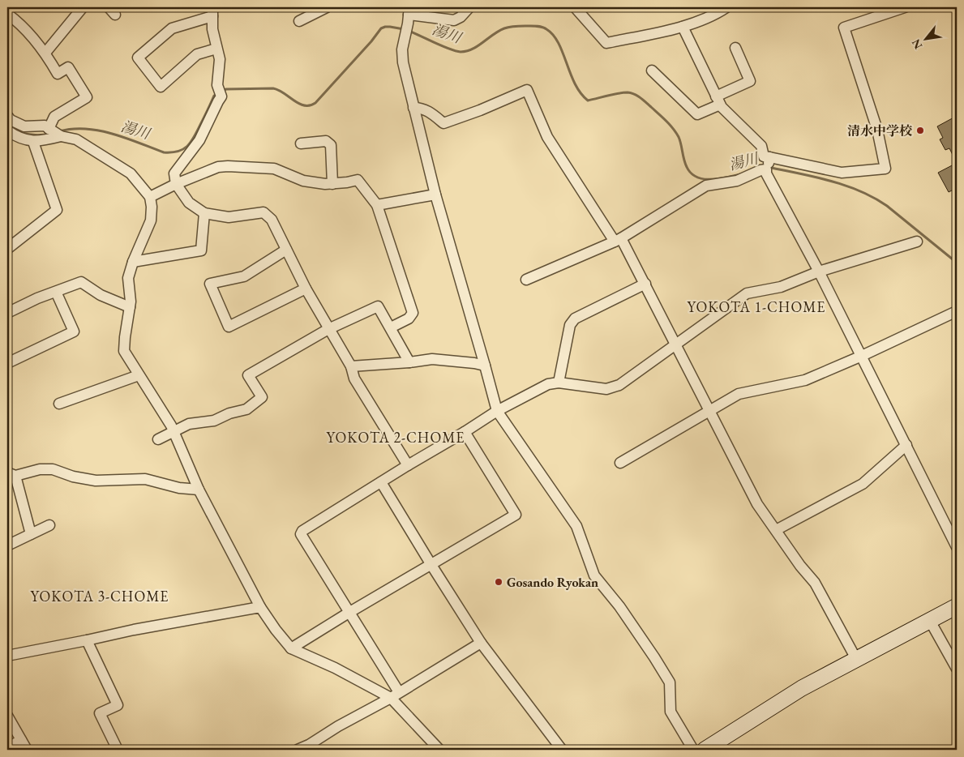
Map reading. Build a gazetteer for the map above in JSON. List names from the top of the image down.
{
  "districts": ["YOKOTA 1-CHOME", "YOKOTA 2-CHOME", "YOKOTA 3-CHOME"],
  "water": ["湯川"],
  "places": ["清水中学校", "Gosando Ryokan"],
  "north": "bottom left"
}
